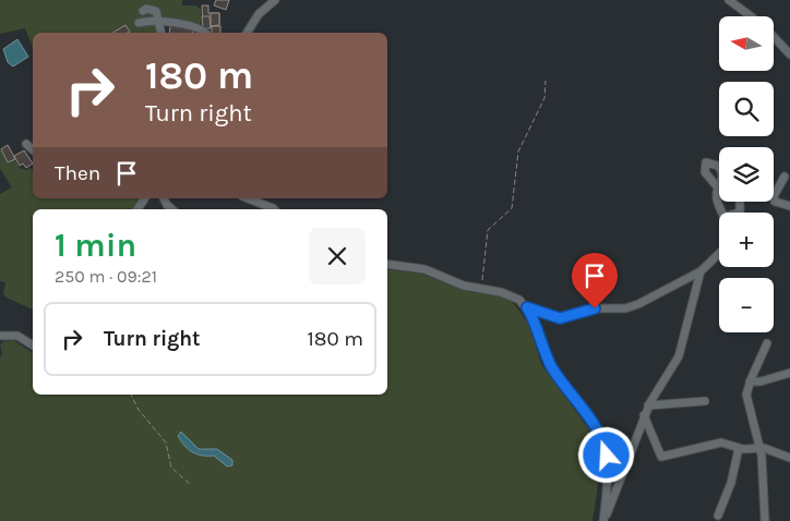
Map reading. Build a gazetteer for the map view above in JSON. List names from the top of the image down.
{
  "north": "left",
  "page": {
    "map_buttons": ["+", "−"],
    "turn": ["180 m", "Turn right"],
    "then": "Then",
    "heading": ["1 min", "250 m · 09:21"],
    "list": [
      {
        "name": "Turn right",
        "value": "180 m"
      }
    ]
  }
}
